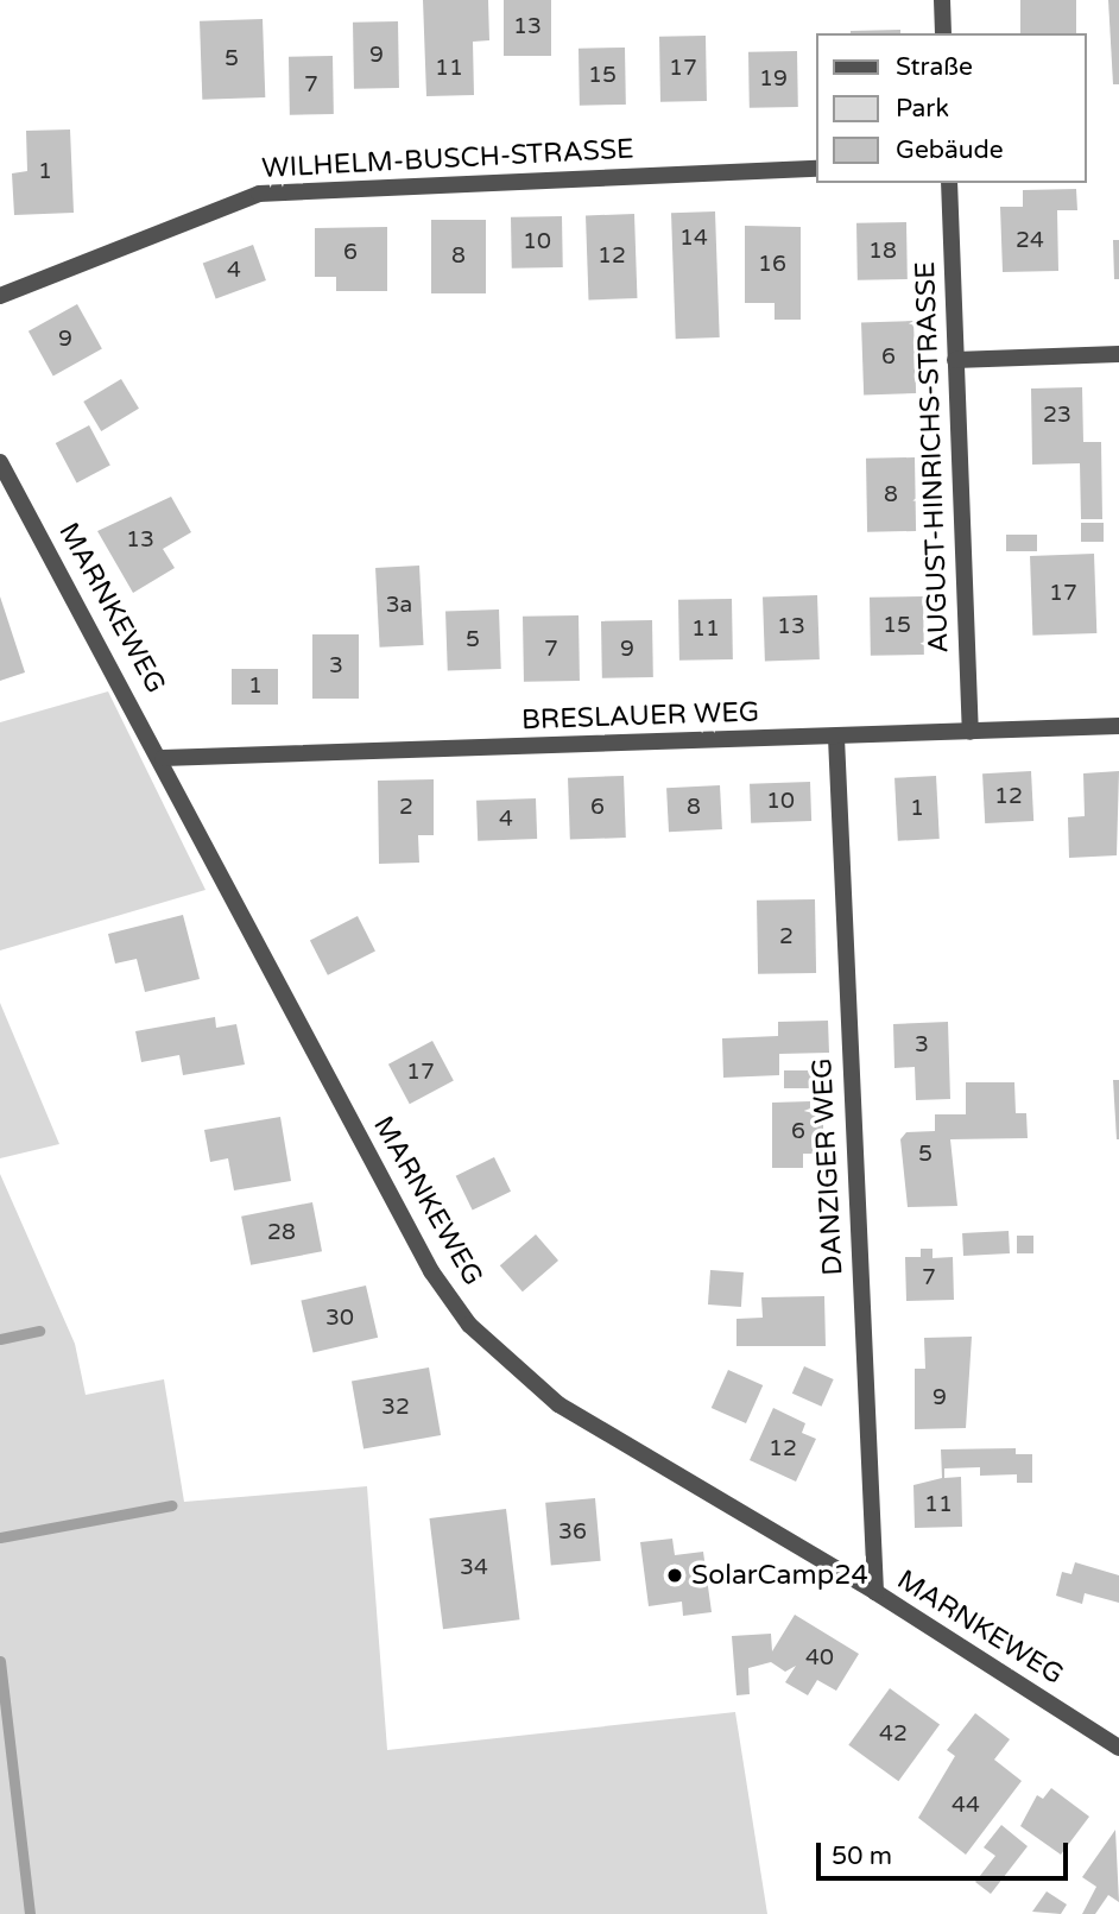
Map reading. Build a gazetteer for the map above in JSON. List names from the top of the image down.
{
  "streets": {
    "street": [
      "WILHELM-BUSCH-STRASSE",
      "AUGUST-HINRICHS-STRASSE",
      "MARNKEWEG",
      "BRESLAUER WEG",
      "DANZIGER WEG"
    ]
  },
  "crossings": [
    ["AUGUST-HINRICHS-STRASSE", "BRESLAUER WEG"],
    ["MARNKEWEG", "BRESLAUER WEG"],
    ["MARNKEWEG", "DANZIGER WEG"],
    ["BRESLAUER WEG", "DANZIGER WEG"]
  ],
  "places": ["SolarCamp24"],
  "house_numbers": [
    "13",
    "9",
    "5",
    "11",
    "17",
    "15",
    "19",
    "7",
    "1",
    "14",
    "24",
    "10",
    "18",
    "6",
    "8",
    "12",
    "16",
    "4",
    "9",
    "6",
    "23",
    "8",
    "13",
    "17",
    "3a",
    "15",
    "13",
    "11",
    "5",
    "7",
    "9",
    "3",
    "1",
    "12",
    "10",
    "2",
    "6",
    "8",
    "1",
    "4",
    "2",
    "3",
    "17",
    "6",
    "5",
    "28",
    "7",
    "30",
    "9",
    "32",
    "12",
    "11",
    "36",
    "34",
    "40",
    "42",
    "44"
  ],
  "legend": ["Straße", "Park", "Gebäude"],
  "scale_bar": "50 m"
}
